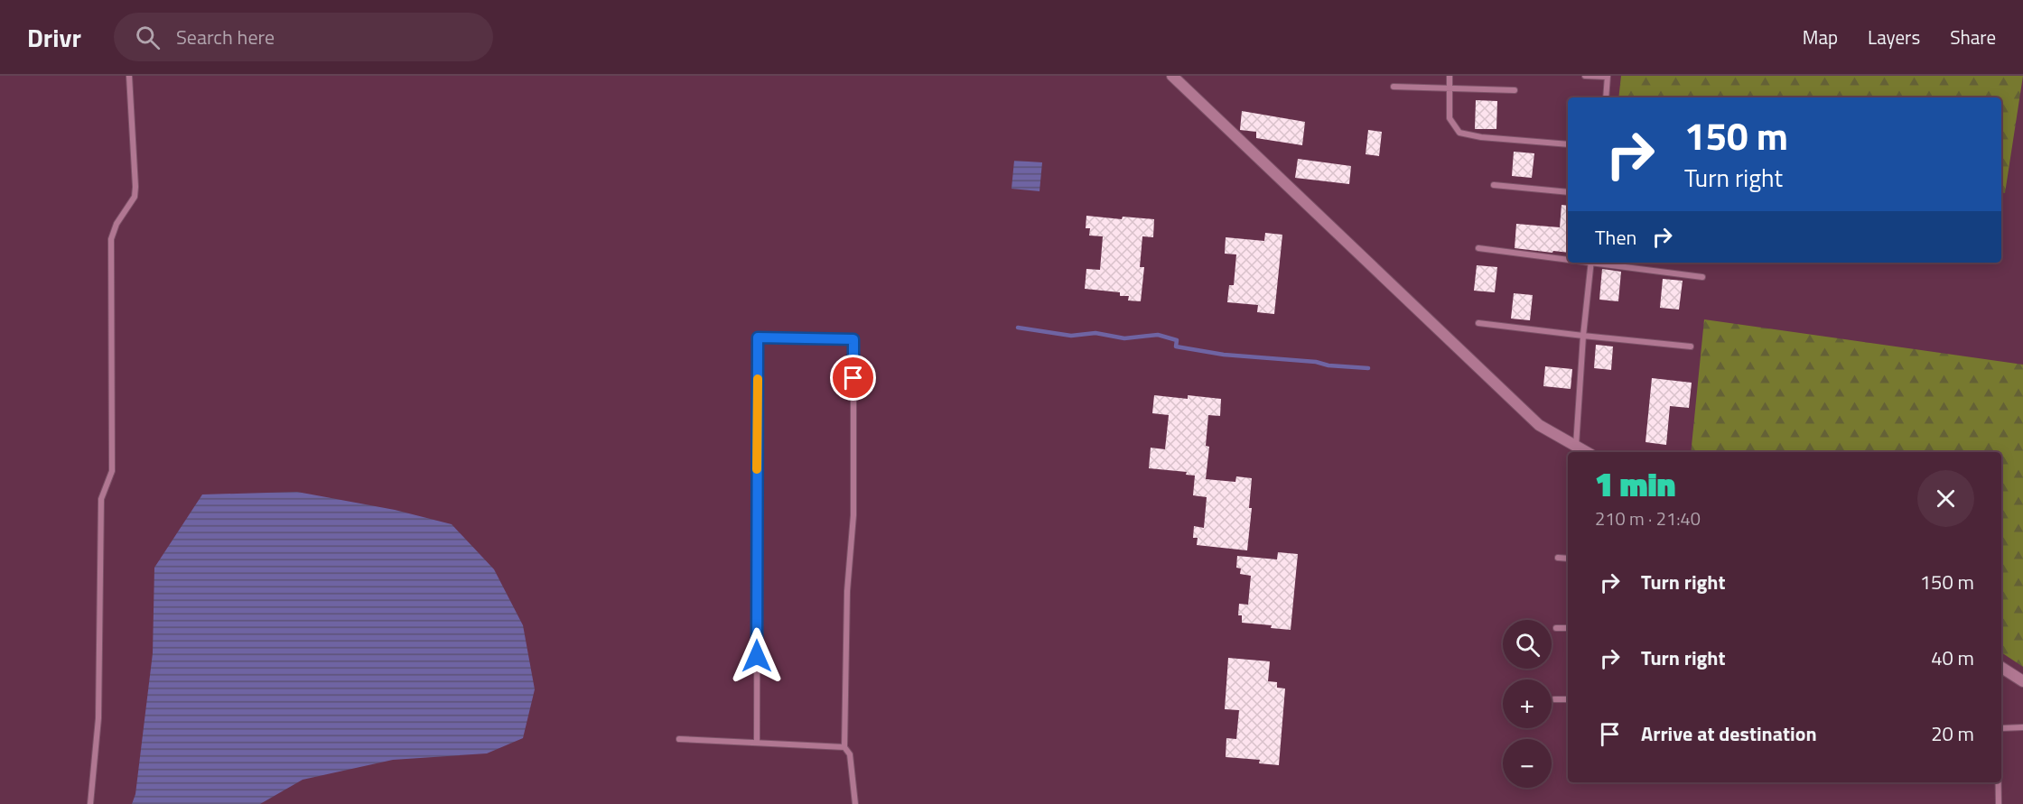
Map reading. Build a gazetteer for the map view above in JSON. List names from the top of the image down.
{
  "page": {
    "header": "Drivr",
    "search": "Search here",
    "nav": ["Map", "Layers", "Share"],
    "turn": ["150 m", "Turn right"],
    "then": "Then",
    "heading": ["1 min", "210 m · 21:40"],
    "list": [
      {
        "name": "Turn right",
        "value": "150 m"
      },
      {
        "name": "Turn right",
        "value": "40 m"
      },
      {
        "name": "Arrive at destination",
        "value": "20 m"
      }
    ],
    "map_buttons": ["+", "−"]
  }
}
